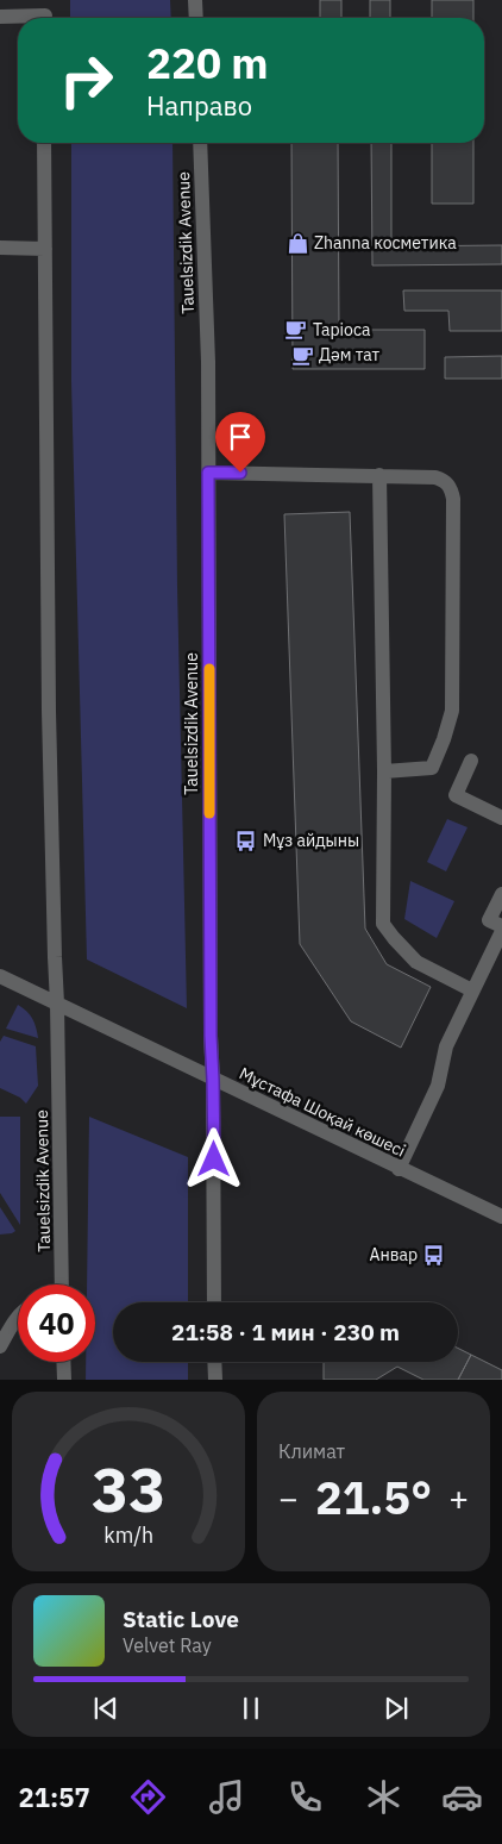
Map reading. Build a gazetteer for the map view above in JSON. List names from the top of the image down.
{
  "streets": {
    "street": ["Tauelsizdik Avenue", "Мұстафа Шоқай көшесі"]
  },
  "crossings": [
    ["Tauelsizdik Avenue", "Мұстафа Шоқай көшесі"]
  ],
  "places": {
    "shop": ["Zhanna косметика"],
    "cafe": ["Tapioca", "Дәм тат"],
    "bus stop": ["Мұз айдыны", "Анвар"]
  },
  "page": {
    "turn": ["220 m", "Направо"],
    "limit": "40",
    "trip": "21:58 · 1 мин · 230 m",
    "tile": "Климат",
    "heat": ["−", "21.5°", "+"],
    "song": ["Static Love", "Velvet Ray"],
    "tabs": "21:57",
    "gauge": ["33", "km/h"]
  }
}
